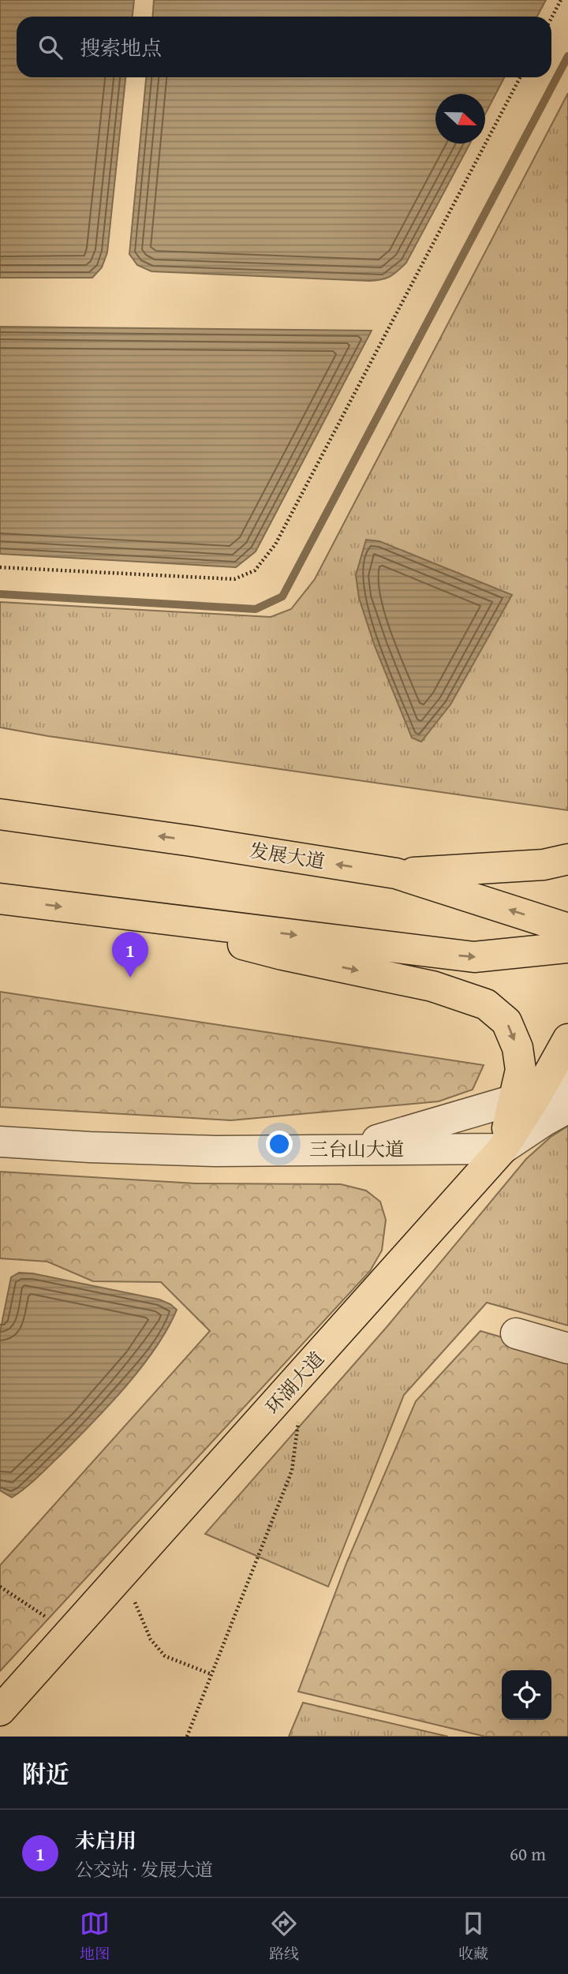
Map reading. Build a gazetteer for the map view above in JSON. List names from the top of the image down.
{
  "streets": {
    "main road": ["发展大道", "环湖大道"],
    "street": ["三台山大道"]
  },
  "crossings": [
    ["三台山大道", "环湖大道"]
  ],
  "north": "right",
  "page": {
    "search": "搜索地点",
    "pins": "1",
    "heading": "附近",
    "list": [
      {
        "mark": "1",
        "name": "未启用",
        "note": "公交站 · 发展大道",
        "value": "60 m"
      }
    ],
    "nav": ["地图", "路线", "收藏"]
  }
}
